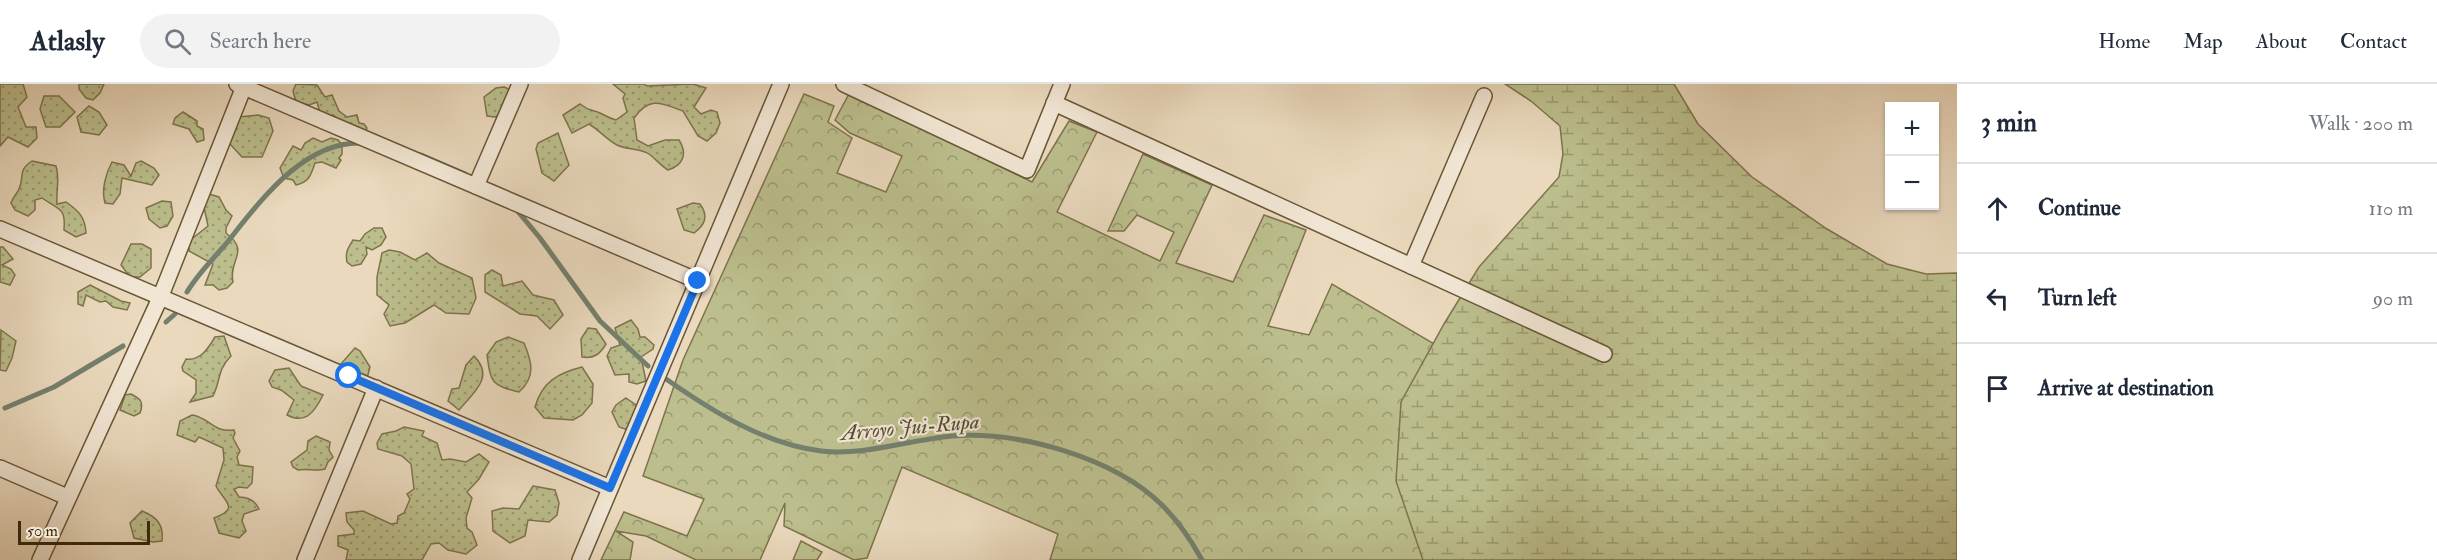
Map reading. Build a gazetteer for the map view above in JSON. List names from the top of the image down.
{
  "water": ["Arroyo Jui-Rupa"],
  "scale_bar": "50 m",
  "page": {
    "header": "Atlasly",
    "search": "Search here",
    "nav": [
      "Home",
      "Map",
      "About",
      "Contact"
    ],
    "heading": ["3 min", "Walk · 200 m"],
    "map_buttons": ["+", "−"],
    "list": [
      ["Continue", "110 m"],
      ["Turn left", "90 m"],
      "Arrive at destination"
    ],
    "scale": "50 m"
  }
}
